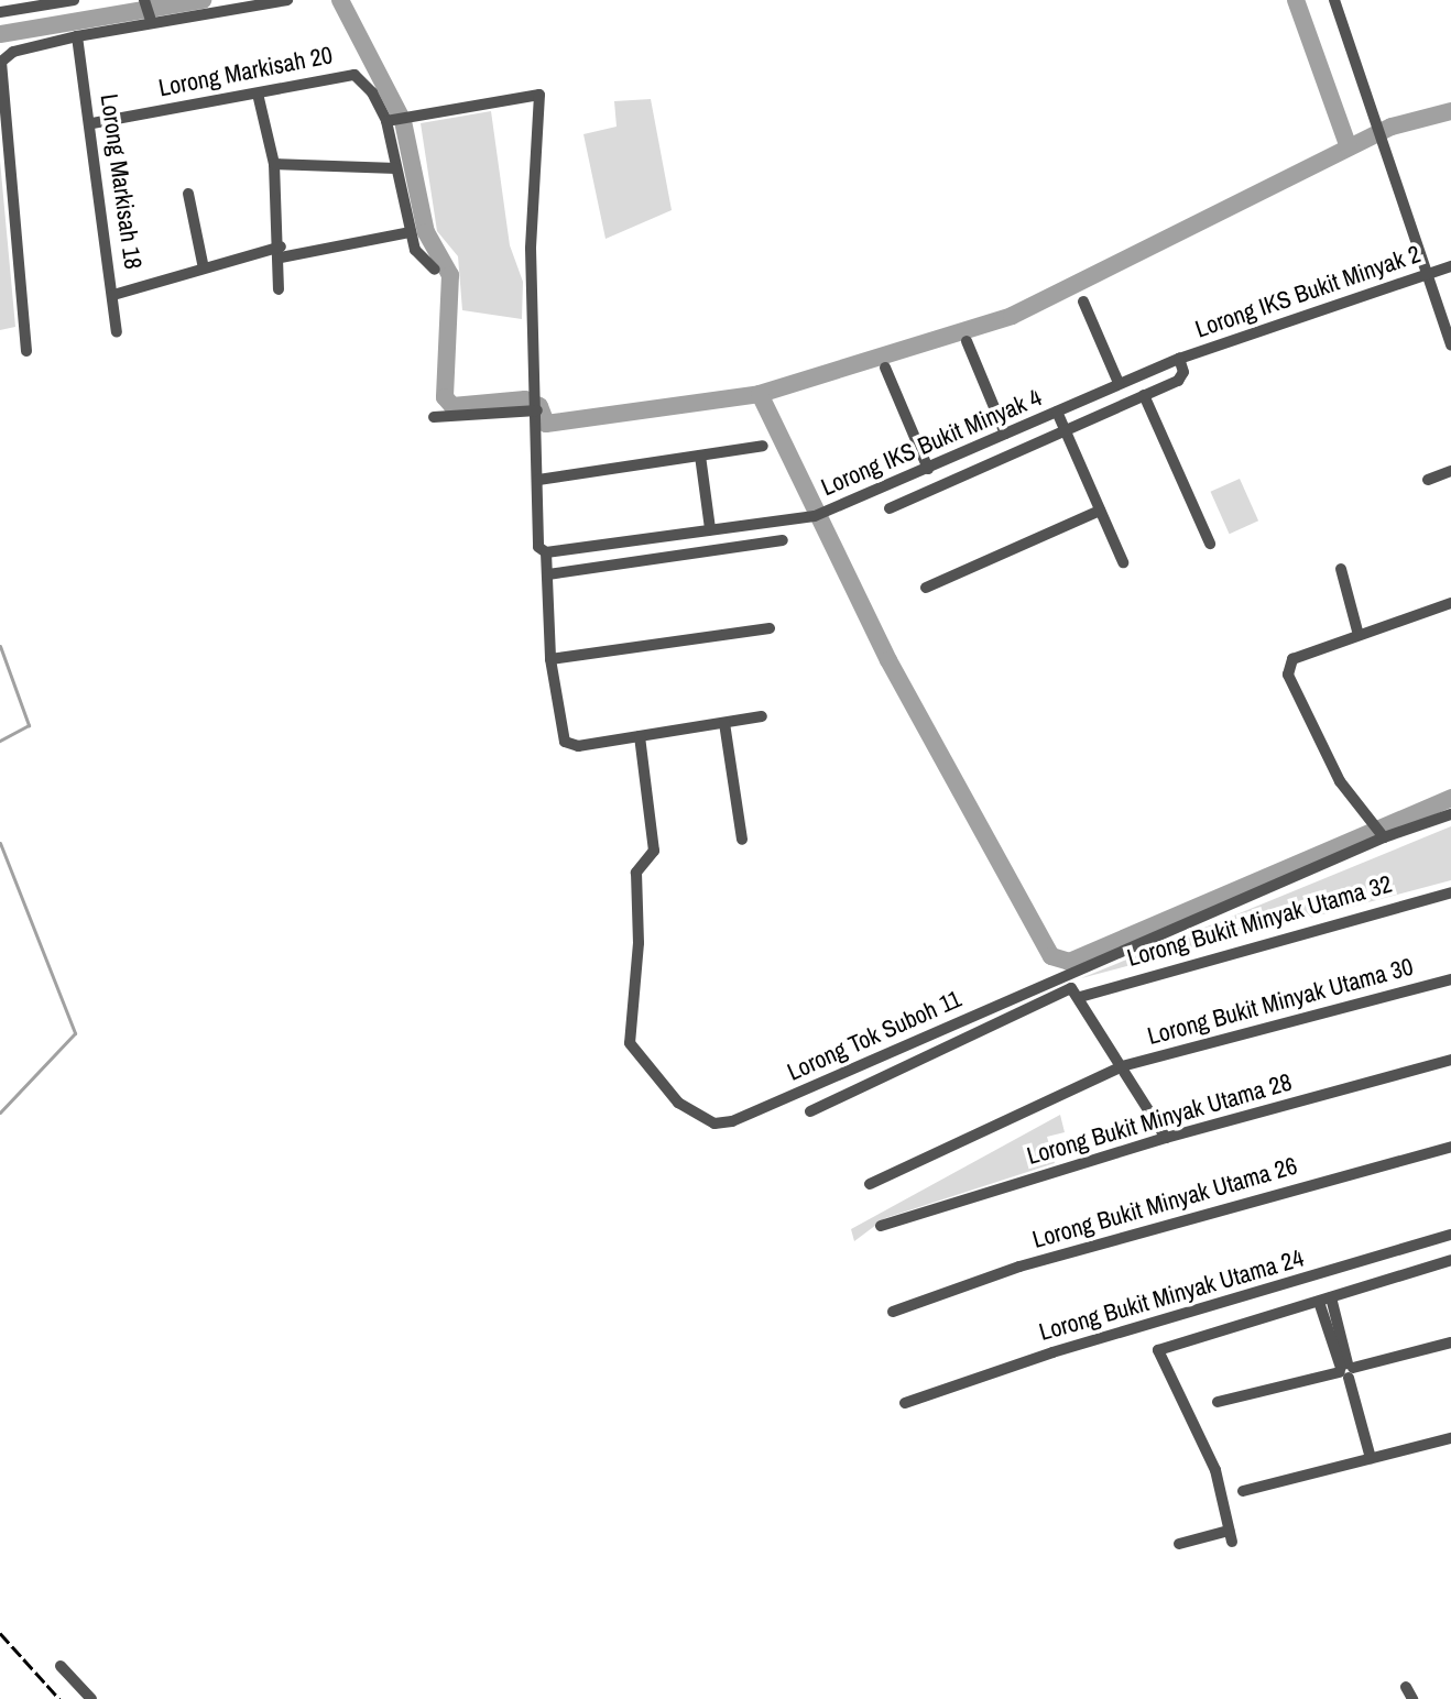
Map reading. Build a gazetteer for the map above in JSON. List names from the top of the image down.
{
  "streets": {
    "street": [
      "Lorong Markisah 20",
      "Lorong Markisah 18",
      "Lorong IKS Bukit Minyak 2",
      "Lorong IKS Bukit Minyak 4",
      "Lorong Bukit Minyak Utama 32",
      "Lorong Bukit Minyak Utama 30",
      "Lorong Tok Suboh 11",
      "Lorong Bukit Minyak Utama 28",
      "Lorong Bukit Minyak Utama 26",
      "Lorong Bukit Minyak Utama 24"
    ]
  },
  "crossings": [
    ["Lorong Markisah 20", "Lorong Markisah 18"],
    ["Lorong IKS Bukit Minyak 2", "Lorong IKS Bukit Minyak 4"]
  ]
}
